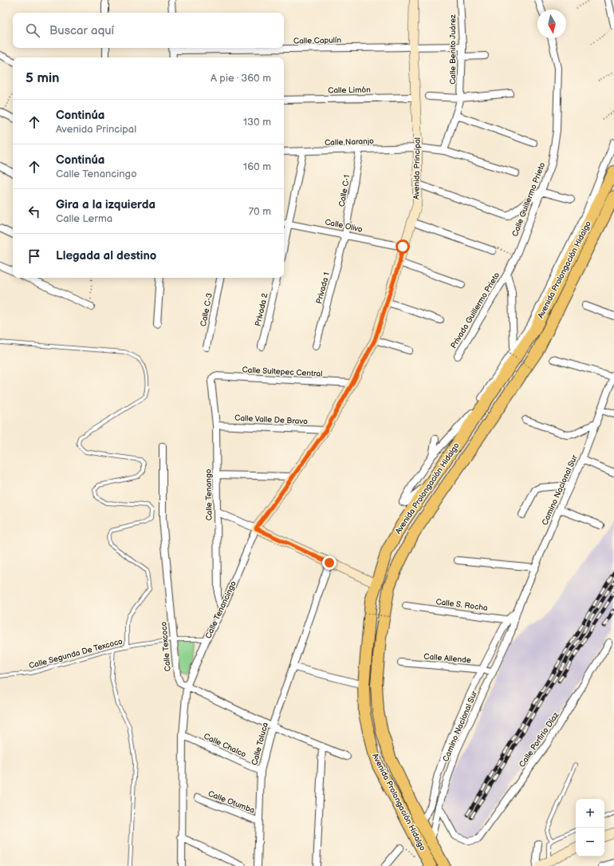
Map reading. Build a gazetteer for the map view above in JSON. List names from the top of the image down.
{
  "streets": {
    "highway": ["Avenida Prolongación Hidalgo"],
    "street": [
      "Calle Capulín",
      "Calle Benito Juárez",
      "Calle Limón",
      "Calle Naranjo",
      "Avenida Principal",
      "Calle C-1",
      "Calle Guillermo Prieto",
      "Calle Olivo",
      "Privada 1",
      "Calle C-3",
      "Privada 2",
      "Privada Guillermo Prieto",
      "Calle Sultepec Central",
      "Calle Valle De Bravo",
      "Camino Nacional Sur",
      "Calle Tenango",
      "Calle S. Rocha",
      "Calle Tenancingo",
      "Calle Texcoco",
      "Calle Allende",
      "Calle Porfirio Díaz",
      "Calle Toluca",
      "Calle Chalco",
      "Calle Otumba"
    ],
    "lane": ["Calle Segunda De Texcoco"]
  },
  "crossings": [
    ["Calle Capulín", "Calle Benito Juárez"],
    ["Calle Capulín", "Avenida Principal"],
    ["Calle Benito Juárez", "Calle Naranjo"],
    ["Calle Limón", "Avenida Principal"],
    ["Calle Naranjo", "Avenida Principal"],
    ["Calle Naranjo", "Calle C-1"],
    ["Avenida Principal", "Calle Olivo"],
    ["Avenida Principal", "Calle Sultepec Central"],
    ["Avenida Principal", "Calle Tenancingo"],
    ["Calle C-1", "Calle Olivo"],
    ["Calle C-1", "Privada 1"],
    ["Calle Guillermo Prieto", "Privada Guillermo Prieto"],
    ["Calle Olivo", "Privada 1"],
    ["Avenida Prolongación Hidalgo", "Camino Nacional Sur"],
    ["Calle Sultepec Central", "Calle Tenango"],
    ["Calle Sultepec Central", "Calle Tenancingo"],
    ["Calle Valle De Bravo", "Calle Tenango"],
    ["Calle Valle De Bravo", "Calle Tenancingo"],
    ["Camino Nacional Sur", "Calle S. Rocha"],
    ["Camino Nacional Sur", "Calle Allende"],
    ["Camino Nacional Sur", "Calle Porfirio Díaz"],
    ["Calle Tenango", "Calle Tenancingo"],
    ["Calle Tenancingo", "Calle Texcoco"],
    ["Calle Tenancingo", "Calle Segunda De Texcoco"],
    ["Calle Tenancingo", "Calle Chalco"],
    ["Calle Texcoco", "Calle Segunda De Texcoco"],
    ["Calle Texcoco", "Calle Toluca"],
    ["Calle Toluca", "Calle Chalco"],
    ["Calle Toluca", "Calle Otumba"]
  ],
  "north": "bottom",
  "page": {
    "search": "Buscar aquí",
    "heading": ["5 min", "A pie · 360 m"],
    "list": [
      ["Continúa", "Avenida Principal", "130 m"],
      ["Continúa", "Calle Tenancingo", "160 m"],
      ["Gira a la izquierda", "Calle Lerma", "70 m"],
      "Llegada al destino"
    ],
    "map_buttons": ["+", "−"]
  }
}
